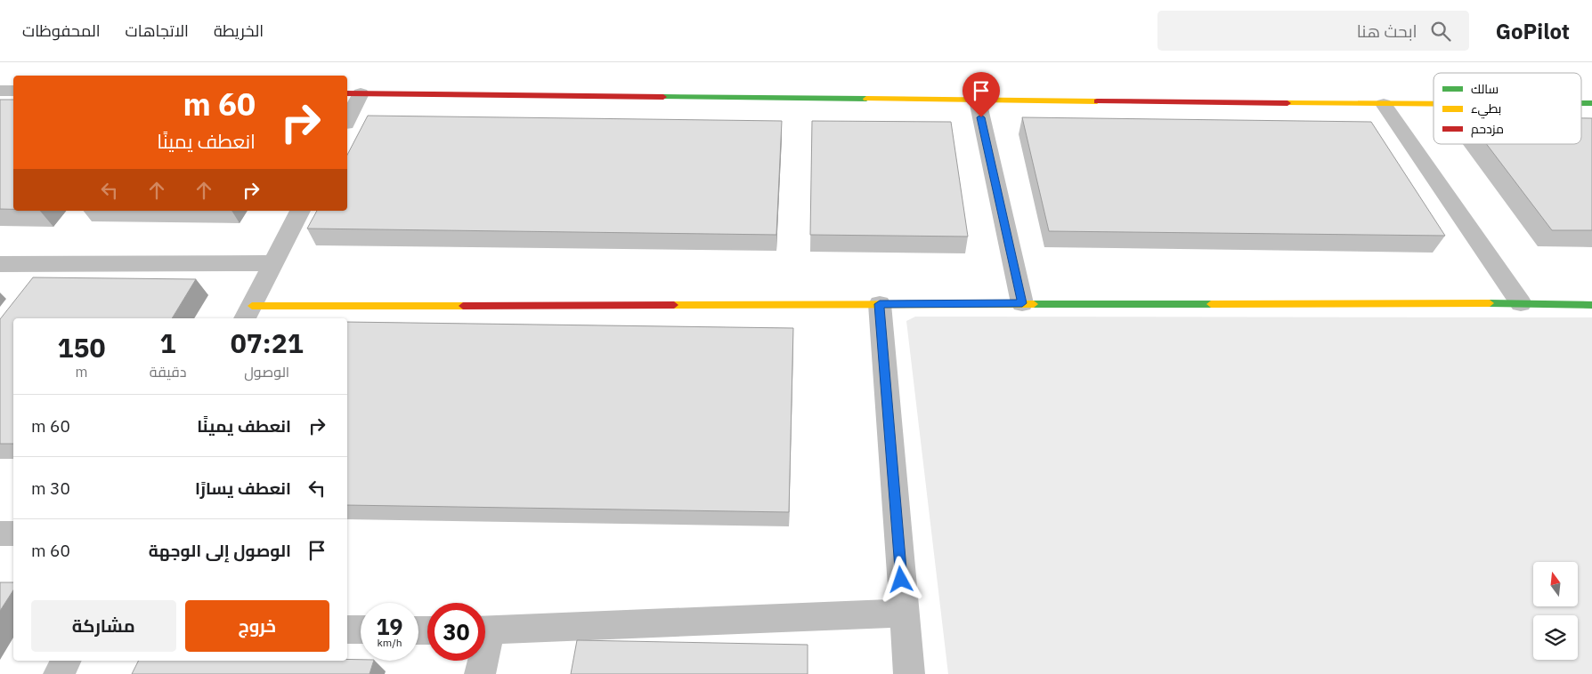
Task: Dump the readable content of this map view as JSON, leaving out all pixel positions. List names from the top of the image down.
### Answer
{
  "legend": ["سالك", "بطيء", "مزدحم"],
  "north": "top",
  "page": {
    "header": "GoPilot",
    "search": "ابحث هنا",
    "nav": ["الخريطة", "الاتجاهات", "المحفوظات"],
    "turn": ["60 m", "انعطف يمينًا"],
    "eta": [
      "07:21",
      "الوصول",
      "1",
      "دقيقة",
      "150",
      "m"
    ],
    "list": [
      {
        "name": "انعطف يمينًا",
        "value": "60 m"
      },
      {
        "name": "انعطف يسارًا",
        "value": "30 m"
      },
      {
        "name": "الوصول إلى الوجهة",
        "value": "60 m"
      }
    ],
    "buttons": ["خروج", "مشاركة"],
    "speed": "19 km/h",
    "limit": "30"
  }
}
